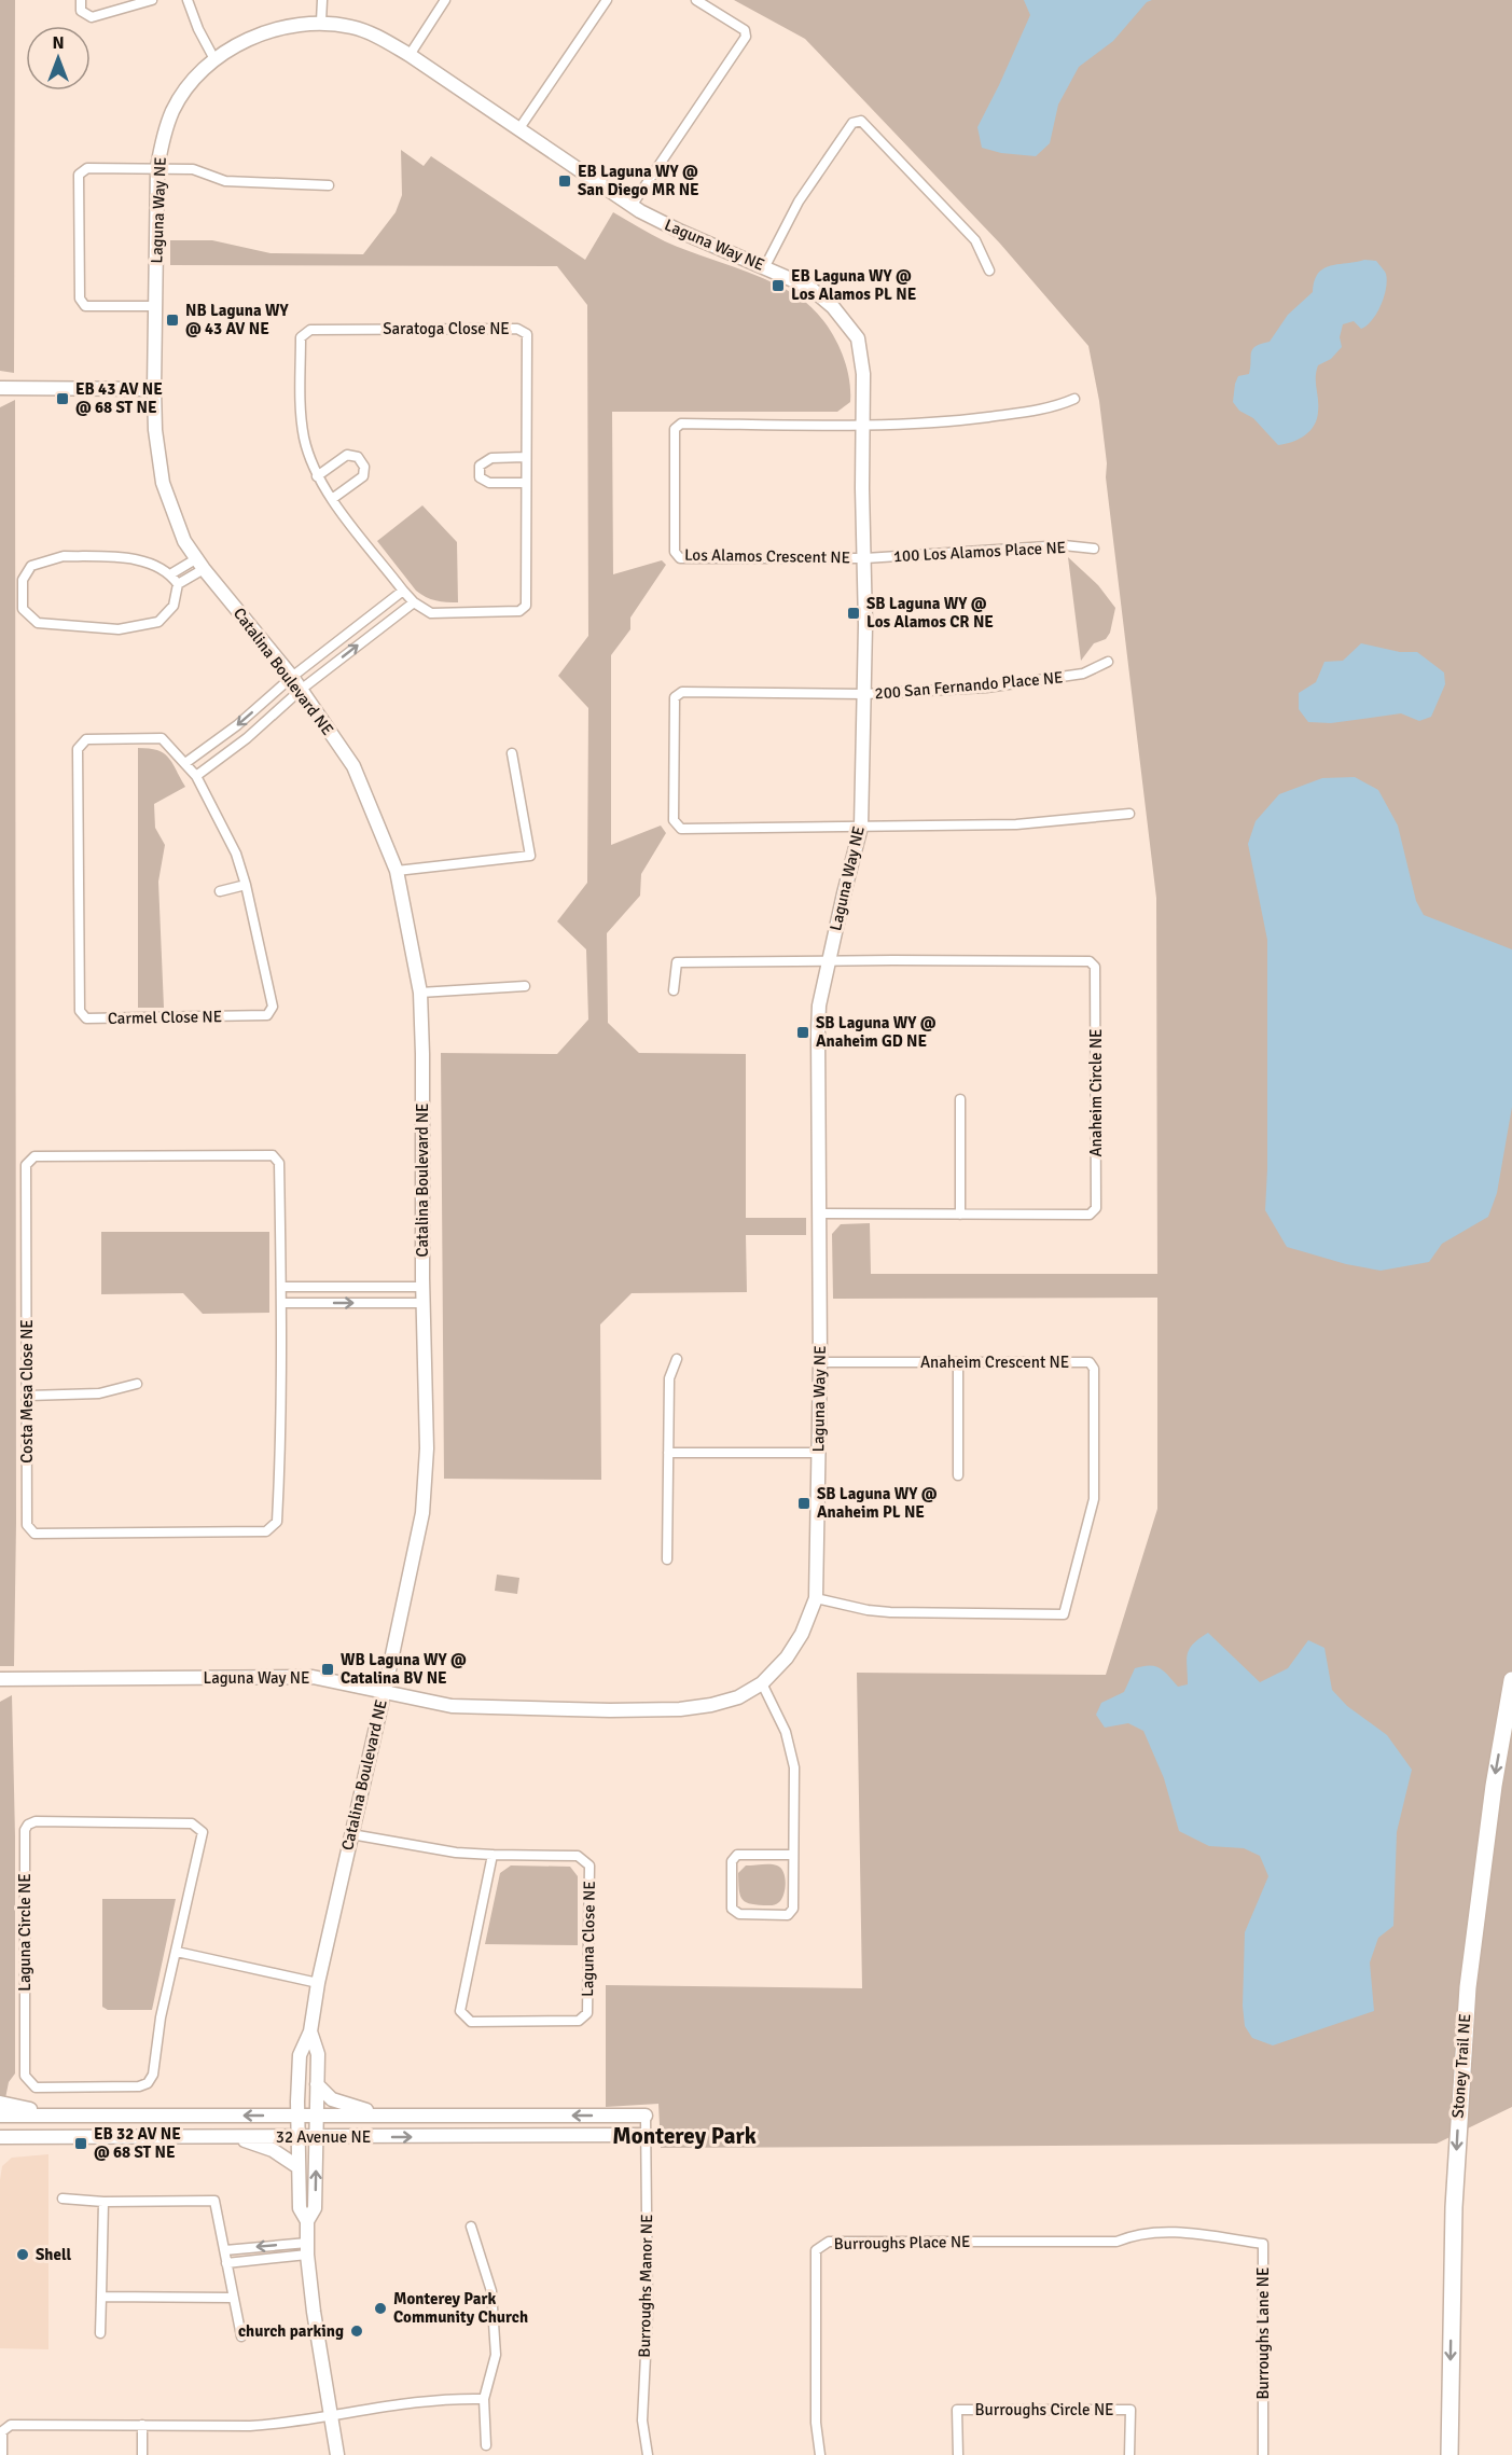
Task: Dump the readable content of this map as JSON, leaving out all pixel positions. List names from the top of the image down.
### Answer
{
  "streets": {
    "highway": ["Stoney Trail NE"],
    "street": [
      "Laguna Way NE",
      "Saratoga Close NE",
      "100 Los Alamos Place NE",
      "Los Alamos Crescent NE",
      "Catalina Boulevard NE",
      "200 San Fernando Place NE",
      "Carmel Close NE",
      "Anaheim Circle NE",
      "Anaheim Crescent NE",
      "Costa Mesa Close NE",
      "Laguna Circle NE",
      "Laguna Close NE",
      "32 Avenue NE",
      "Burroughs Place NE",
      "Burroughs Manor NE",
      "Burroughs Lane NE",
      "Burroughs Circle NE"
    ]
  },
  "crossings": [
    ["Laguna Way NE", "100 Los Alamos Place NE"],
    ["Laguna Way NE", "Los Alamos Crescent NE"],
    ["Laguna Way NE", "Catalina Boulevard NE"],
    ["Laguna Way NE", "200 San Fernando Place NE"],
    ["Laguna Way NE", "Anaheim Circle NE"],
    ["Laguna Way NE", "Anaheim Crescent NE"],
    ["100 Los Alamos Place NE", "Los Alamos Crescent NE"],
    ["Catalina Boulevard NE", "Laguna Close NE"],
    ["Catalina Boulevard NE", "32 Avenue NE"],
    ["32 Avenue NE", "Burroughs Manor NE"],
    ["Burroughs Place NE", "Burroughs Lane NE"]
  ],
  "one_way": ["Stoney Trail NE"],
  "districts": ["Monterey Park"],
  "places": {
    "transit": [
      "EB Laguna WY @ San Diego MR NE",
      "EB Laguna WY @ Los Alamos PL NE",
      "NB Laguna WY @ 43 AV NE",
      "EB 43 AV NE @ 68 ST NE",
      "SB Laguna WY @ Los Alamos CR NE",
      "SB Laguna WY @ Anaheim GD NE",
      "SB Laguna WY @ Anaheim PL NE",
      "WB Laguna WY @ Catalina BV NE",
      "EB 32 AV NE @ 68 ST NE"
    ],
    "other": ["Shell", "Monterey Park Community Church", "church parking"]
  },
  "north": "top"
}
